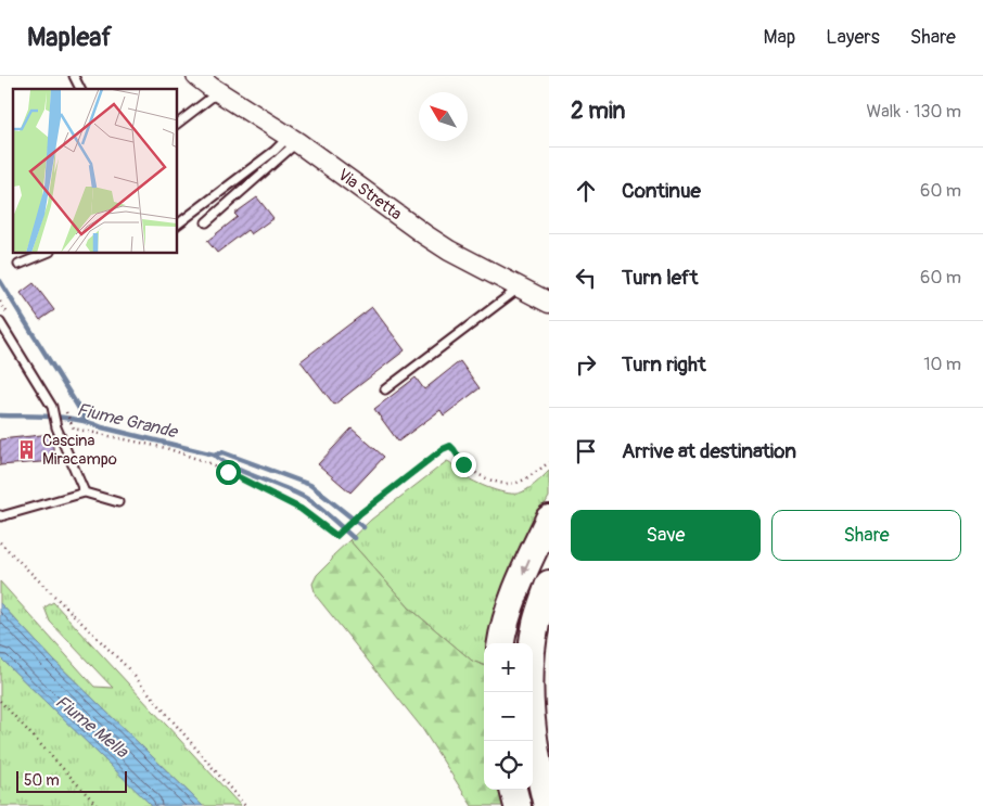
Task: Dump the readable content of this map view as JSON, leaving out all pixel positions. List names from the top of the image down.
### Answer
{
  "streets": {
    "street": ["Via Stretta"]
  },
  "water": ["Fiume Grande", "Fiume Mella"],
  "places": {
    "building": ["Cascina Miracampo"]
  },
  "scale_bar": "50 m",
  "north": "top left",
  "page": {
    "header": "Mapleaf",
    "nav": ["Map", "Layers", "Share"],
    "heading": ["2 min", "Walk · 130 m"],
    "list": [
      ["Continue", "60 m"],
      ["Turn left", "60 m"],
      ["Turn right", "10 m"],
      "Arrive at destination"
    ],
    "buttons": ["Save", "Share"],
    "map_buttons": ["+", "−"],
    "scale": "50 m"
  }
}
